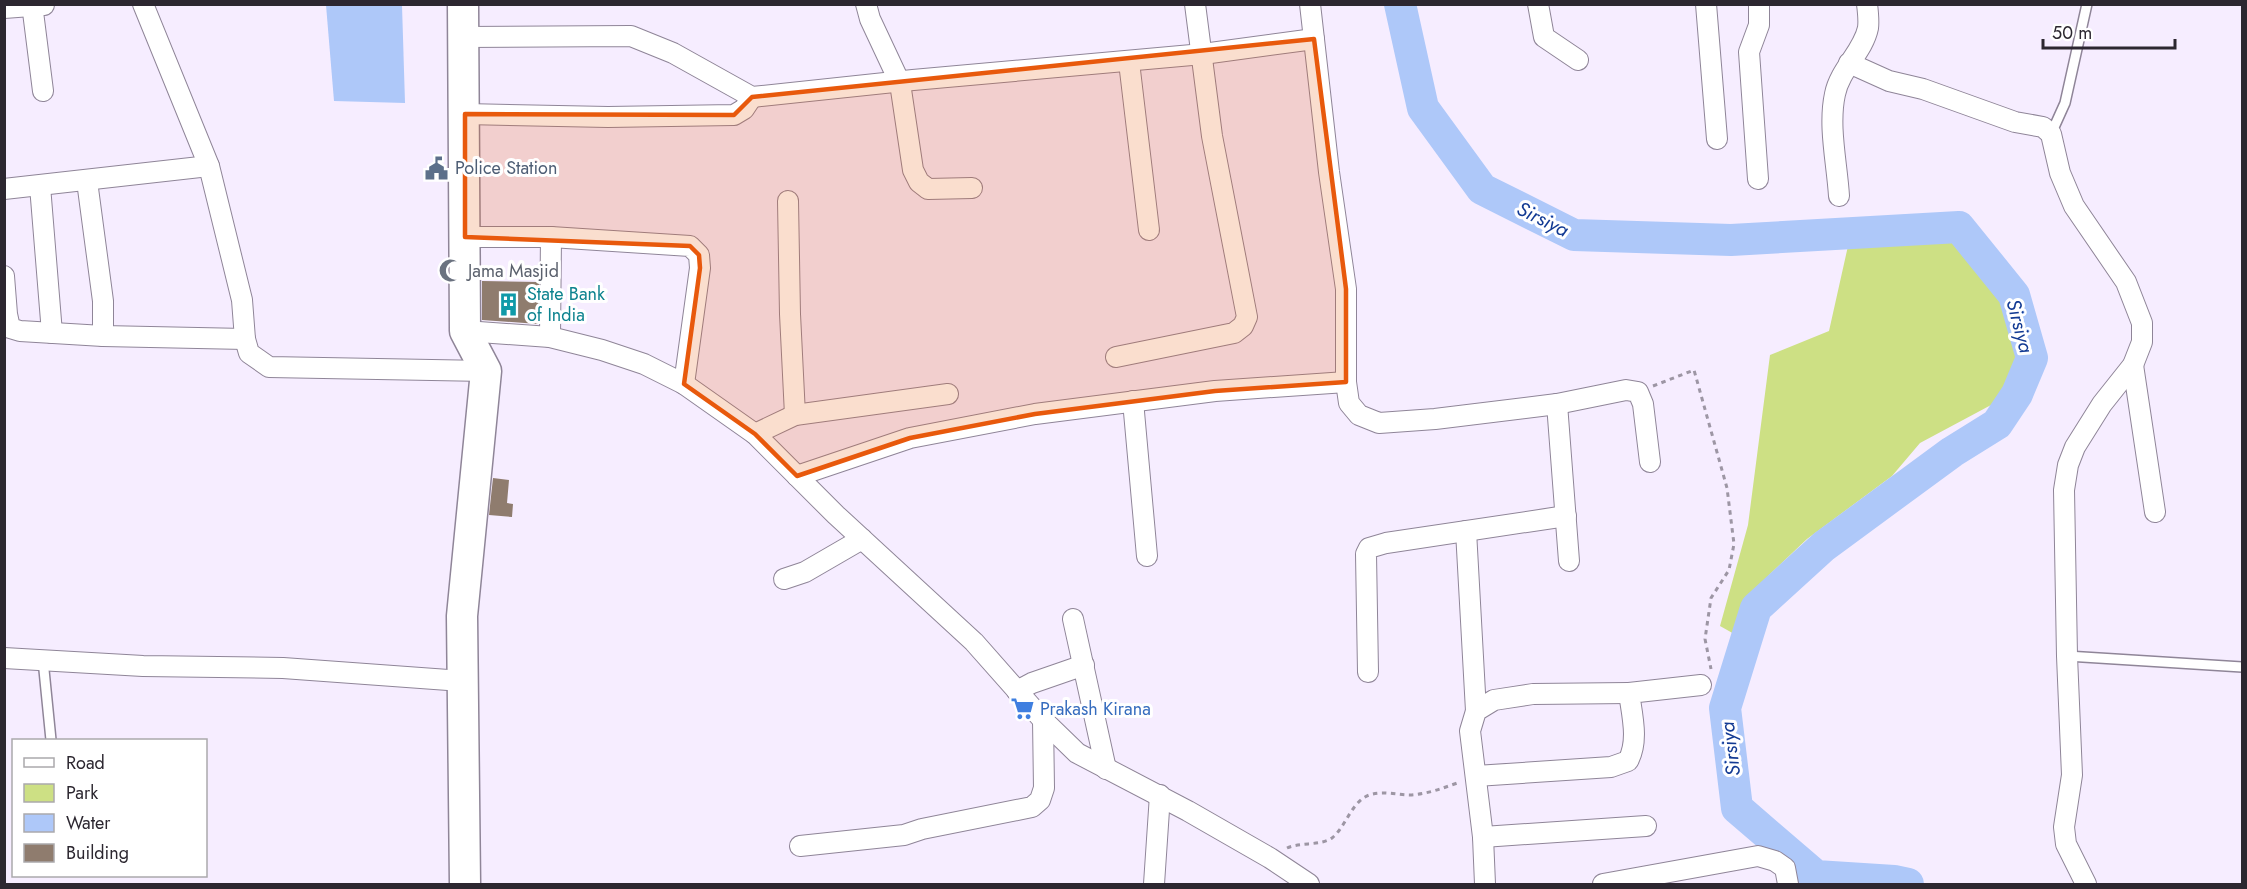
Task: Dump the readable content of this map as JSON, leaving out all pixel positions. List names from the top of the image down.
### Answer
{
  "water": ["Sirsiya"],
  "places": {
    "public building": ["Police Station"],
    "mosque": ["Jama Masjid"],
    "building": ["State Bank of India"],
    "supermarket": ["Prakash Kirana"]
  },
  "legend": [
    "Road",
    "Park",
    "Water",
    "Building"
  ],
  "scale_bar": "50 m"
}
